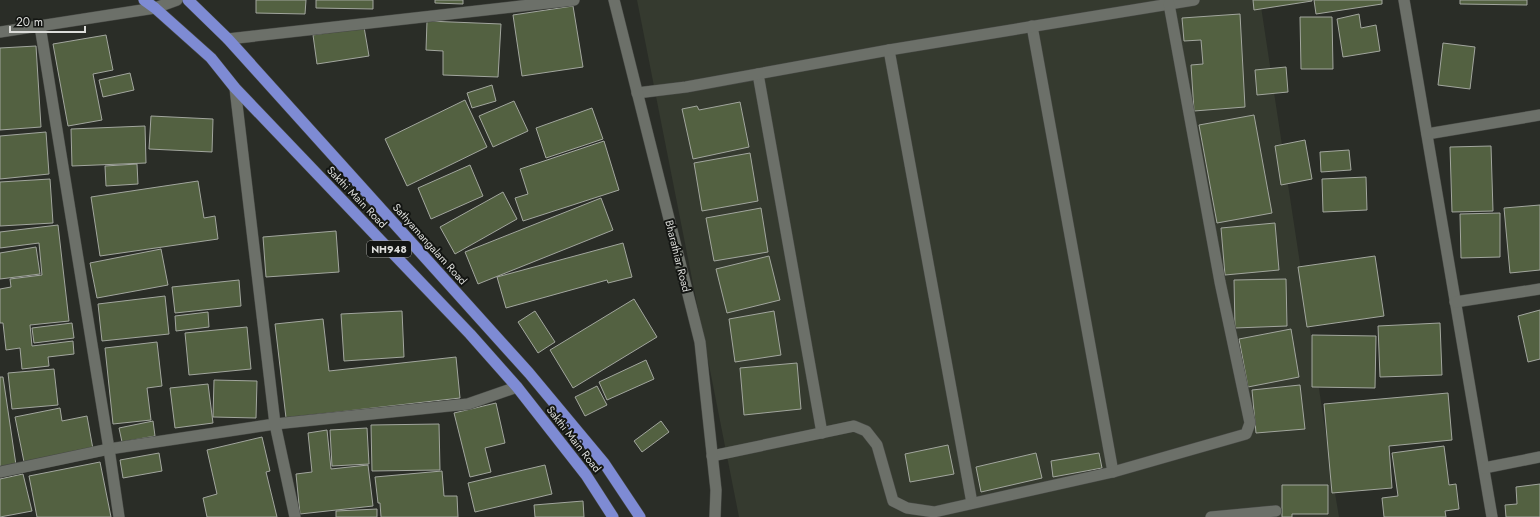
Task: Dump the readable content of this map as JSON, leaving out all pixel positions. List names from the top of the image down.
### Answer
{
  "streets": {
    "highway": ["Sakthi Main Road", "Sathyamangalam Road", "NH948"],
    "street": ["Bharathiar Road"]
  },
  "scale_bar": "20 m"
}
